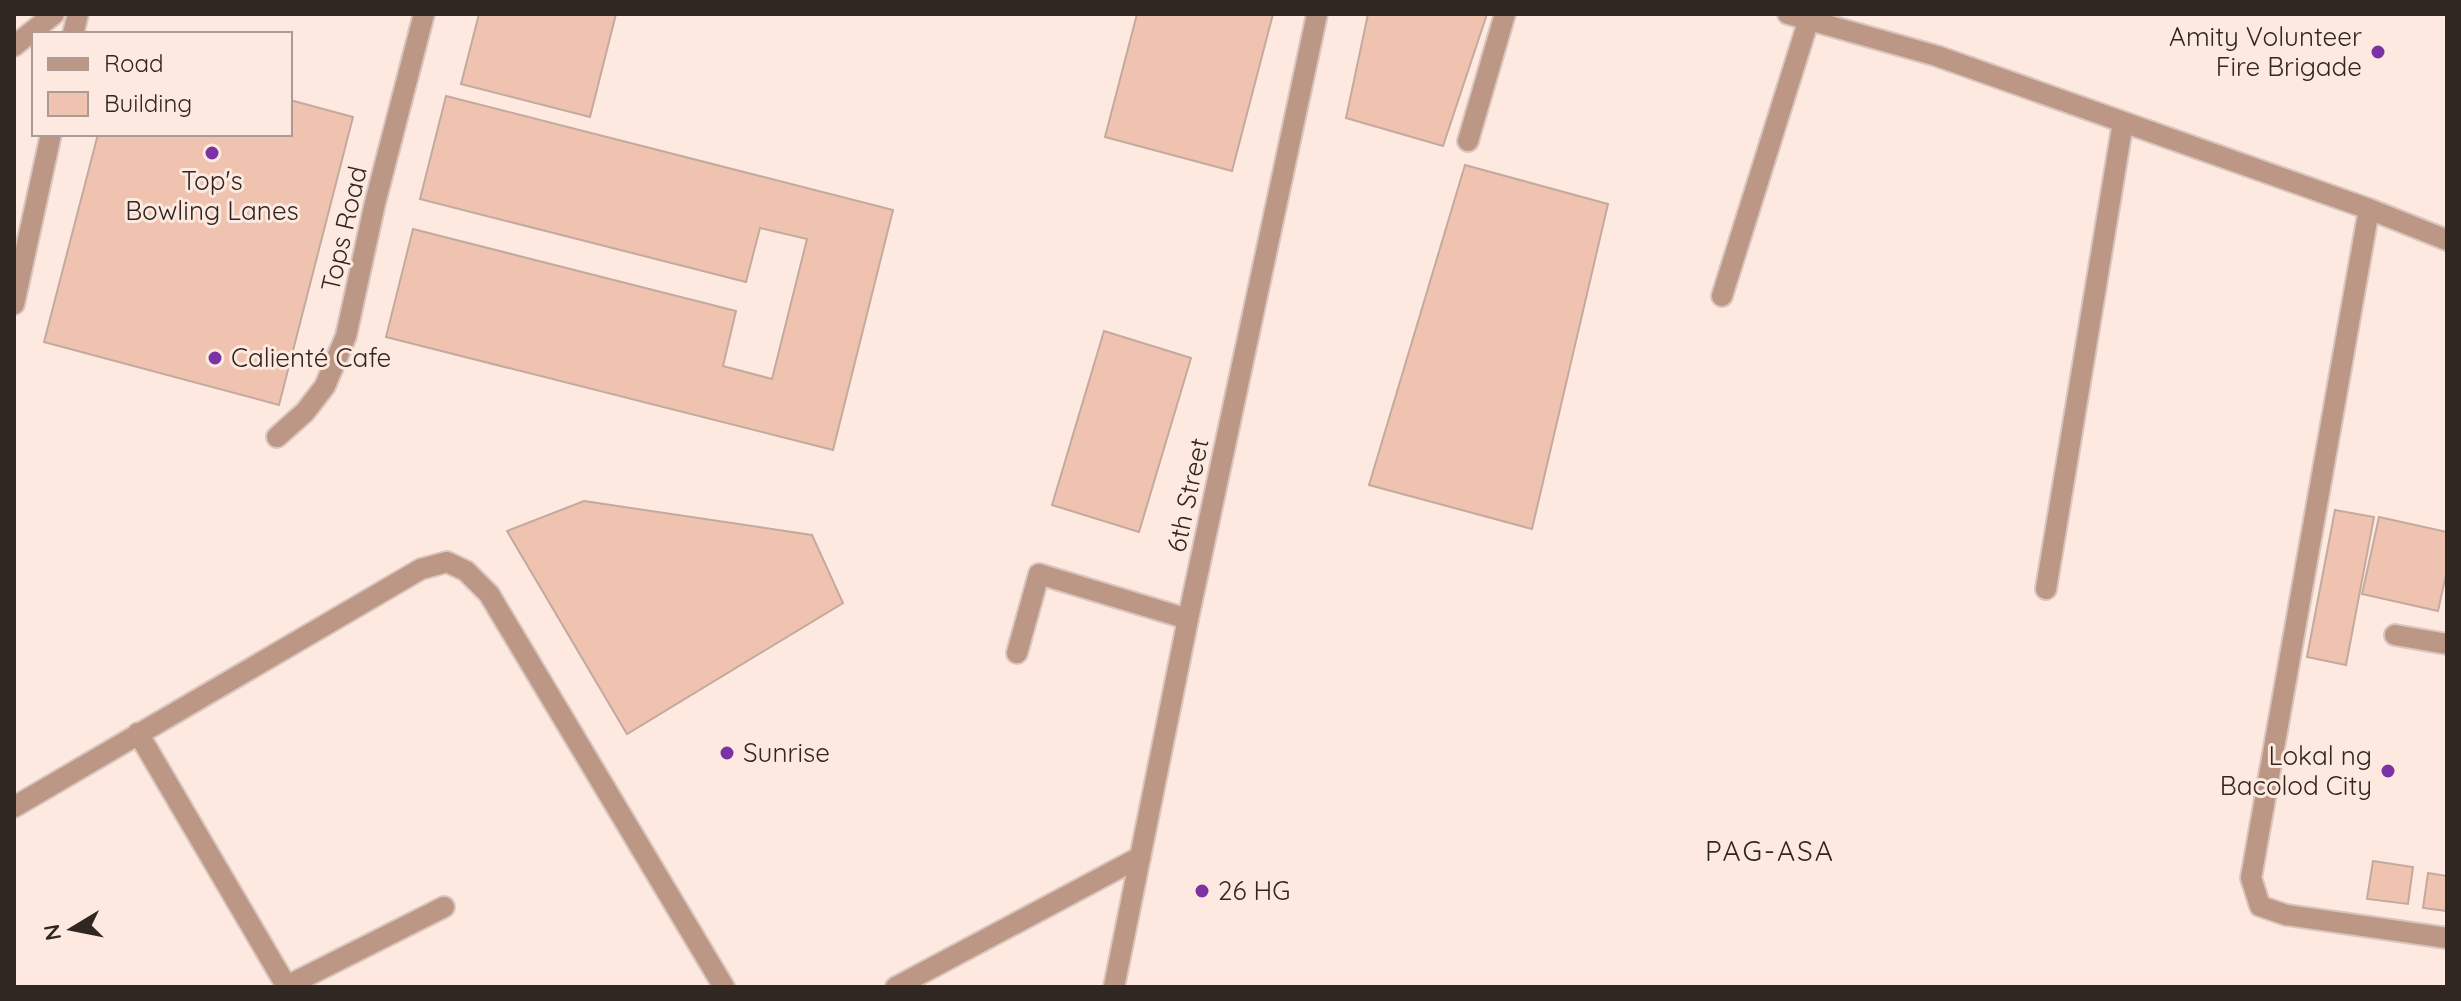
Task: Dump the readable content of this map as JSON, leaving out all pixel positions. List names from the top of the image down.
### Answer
{
  "streets": {
    "street": ["Tops Road", "6th Street"]
  },
  "districts": ["PAG-ASA"],
  "places": [
    "Amity Volunteer Fire Brigade",
    "Top's Bowling Lanes",
    "Calienté Cafe",
    "Sunrise",
    "Lokal ng Bacolod City",
    "26 HG"
  ],
  "legend": ["Road", "Building"],
  "north": "left"
}
